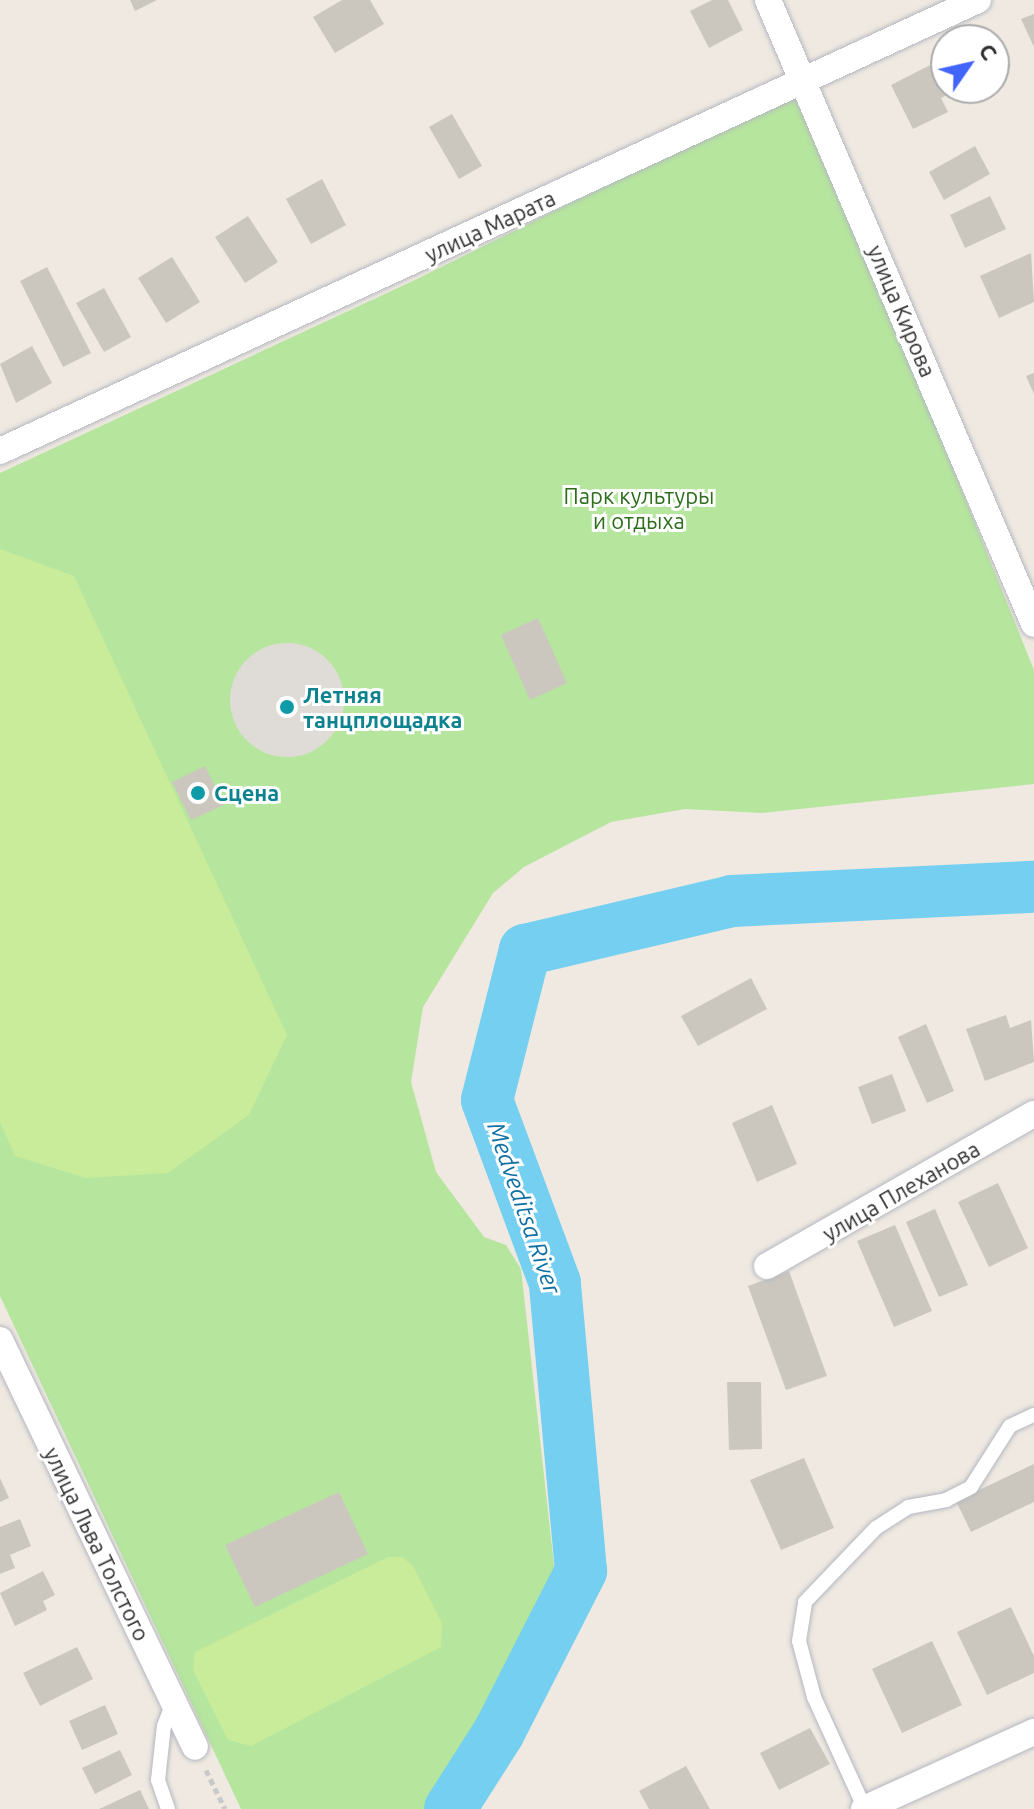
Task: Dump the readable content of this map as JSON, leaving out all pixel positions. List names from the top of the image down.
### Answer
{
  "streets": {
    "street": [
      "улица Марата",
      "улица Кирова",
      "улица Плеханова",
      "улица Льва Толстого"
    ]
  },
  "crossings": [
    ["улица Марата", "улица Кирова"]
  ],
  "water": ["Medveditsa River"],
  "parks": ["Парк культуры и отдыха"],
  "places": ["Летняя танцплощадка", "Сцена"],
  "north": "top right"
}
